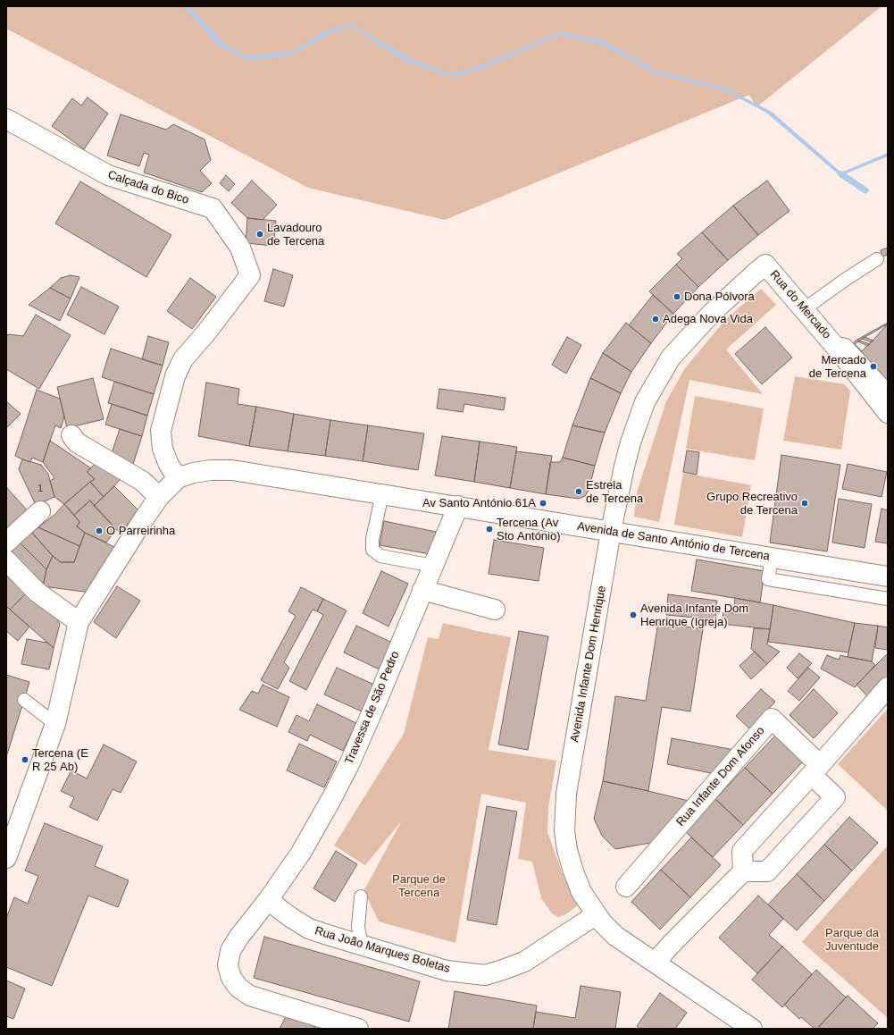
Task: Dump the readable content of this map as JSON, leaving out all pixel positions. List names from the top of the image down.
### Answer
{
  "streets": {
    "street": [
      "Calçada do Bico",
      "Rua do Mercado",
      "Avenida de Santo António de Tercena",
      "Avenida Infante Dom Henrique",
      "Travessa de São Pedro",
      "Rua Infante Dom Afonso",
      "Rua João Marques Boletas"
    ]
  },
  "crossings": [
    ["Calçada do Bico", "Avenida de Santo António de Tercena"],
    ["Rua do Mercado", "Avenida Infante Dom Henrique"],
    ["Avenida de Santo António de Tercena", "Avenida Infante Dom Henrique"],
    ["Avenida de Santo António de Tercena", "Travessa de São Pedro"],
    ["Avenida Infante Dom Henrique", "Rua João Marques Boletas"],
    ["Travessa de São Pedro", "Rua João Marques Boletas"]
  ],
  "parks": ["Parque de Tercena", "Parque da Juventude"],
  "places": [
    "Lavadouro de Tercena",
    "Dona Pólvora",
    "Adega Nova Vida",
    "Mercado de Tercena",
    "Estrela de Tercena",
    "Av Santo António 61A",
    "Grupo Recreativo de Tercena",
    "Tercena (Av Sto António)",
    "O Parreirinha",
    "Avenida Infante Dom Henrique (Igreja)",
    "Tercena (E R 25 Ab)"
  ],
  "house_numbers": ["1"]
}
